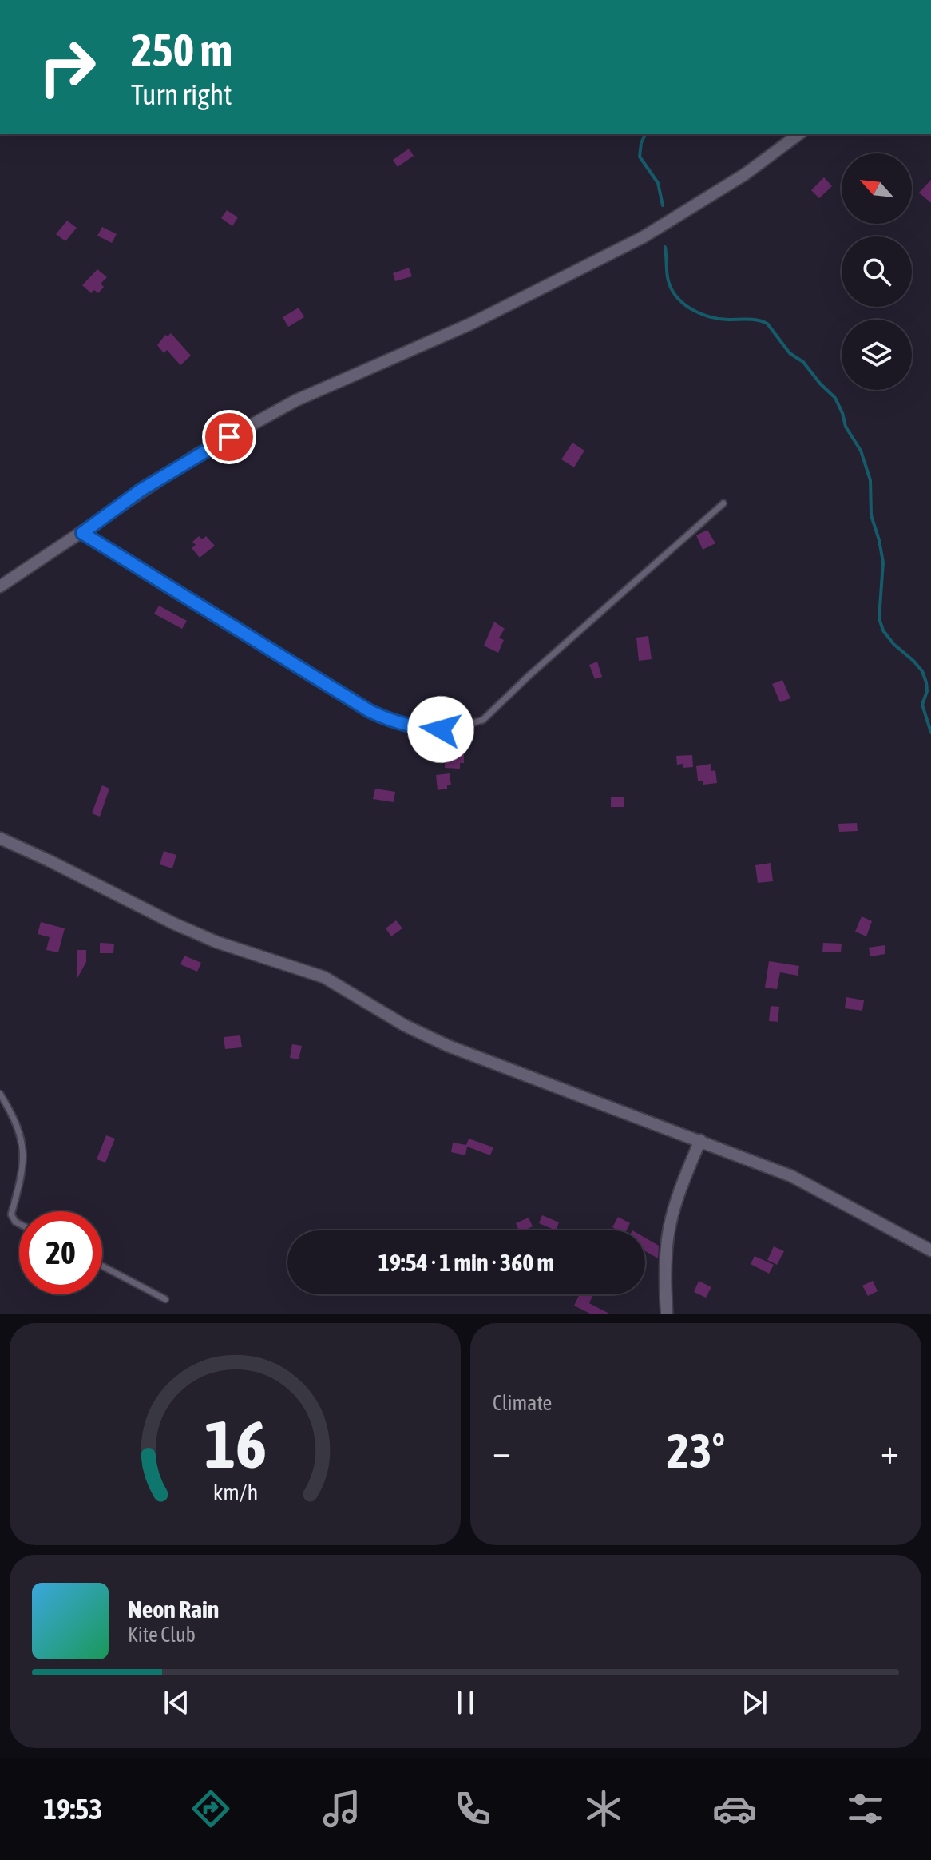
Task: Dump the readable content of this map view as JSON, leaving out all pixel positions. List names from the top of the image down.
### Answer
{
  "north": "top left",
  "page": {
    "turn": ["250 m", "Turn right"],
    "limit": "20",
    "trip": "19:54 · 1 min · 360 m",
    "tile": "Climate",
    "heat": ["−", "23°", "+"],
    "song": ["Neon Rain", "Kite Club"],
    "tabs": "19:53",
    "gauge": ["16", "km/h"]
  }
}
